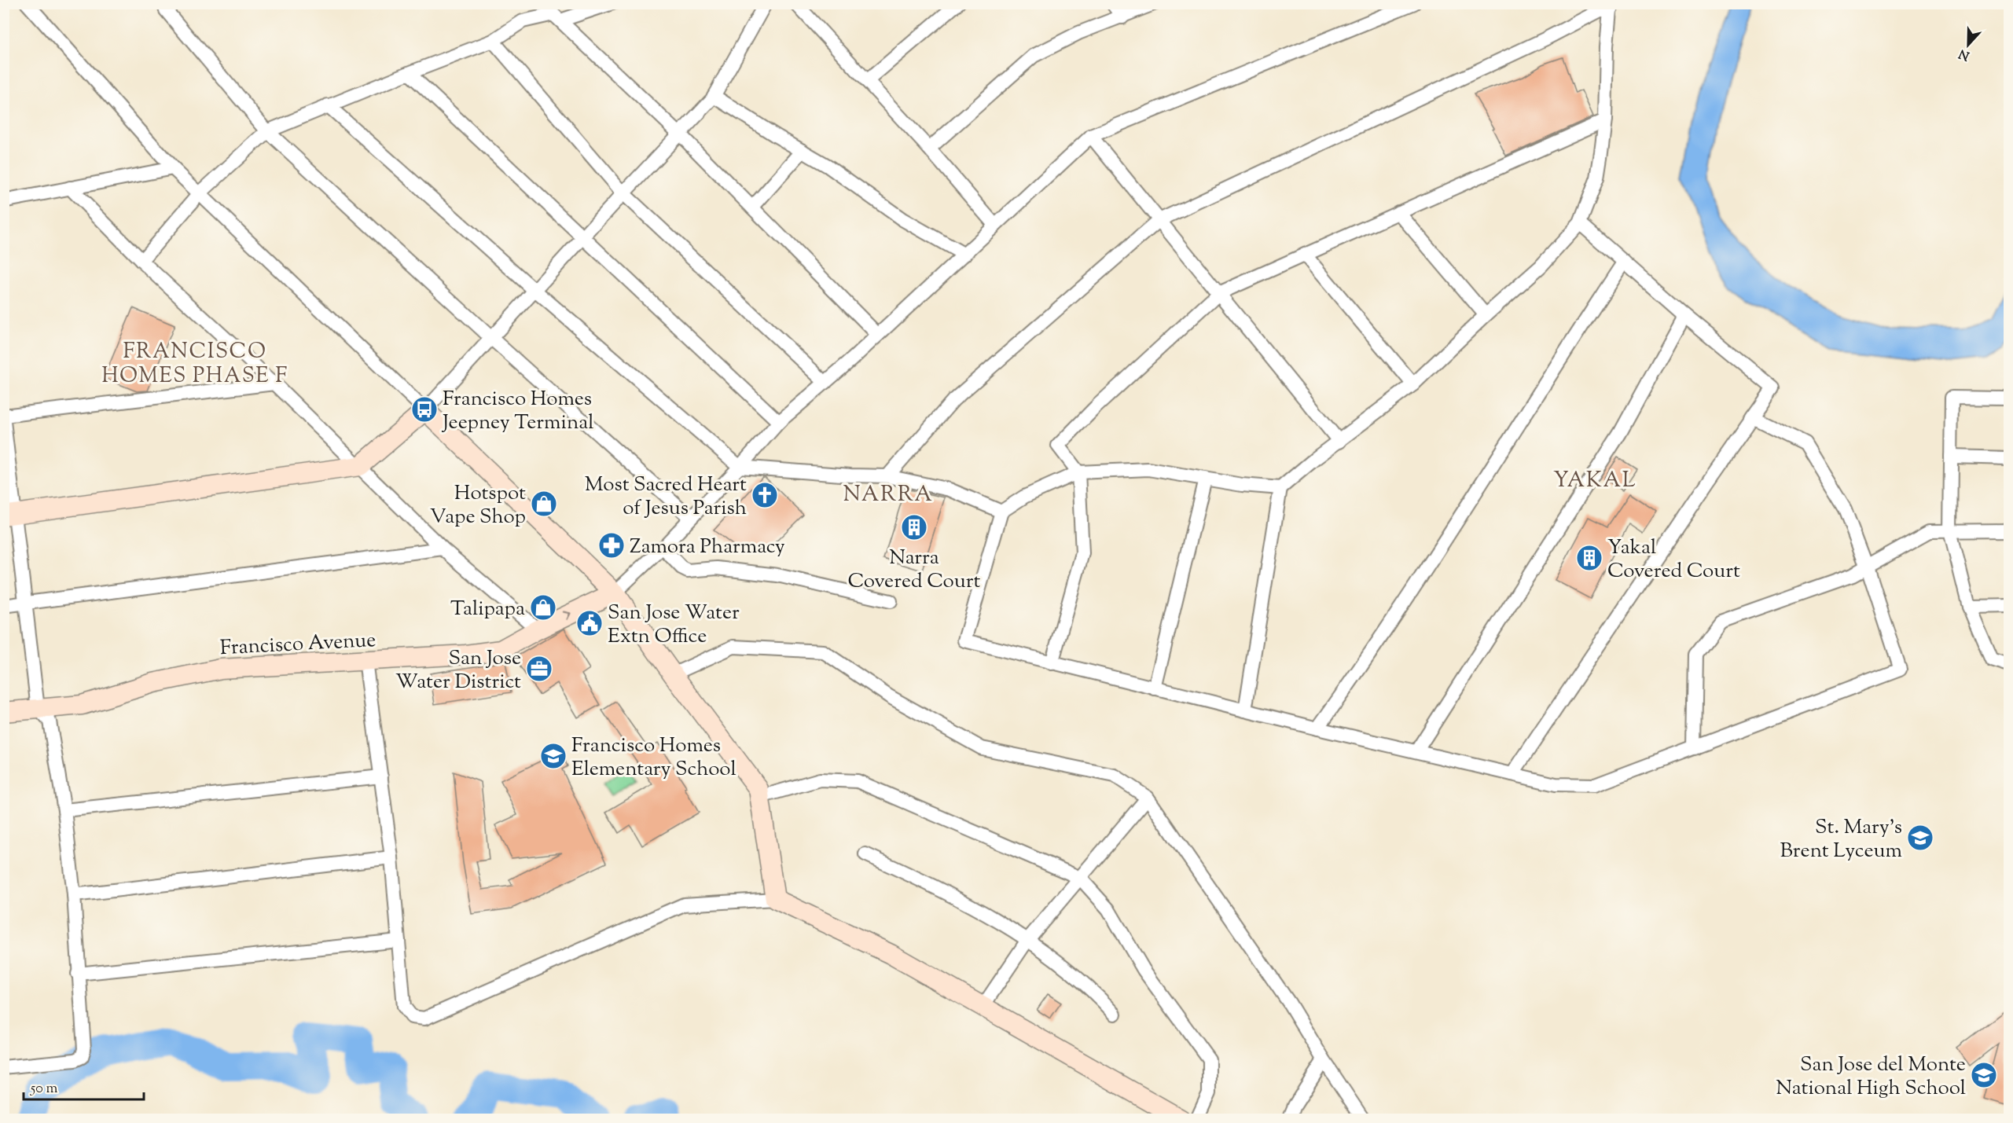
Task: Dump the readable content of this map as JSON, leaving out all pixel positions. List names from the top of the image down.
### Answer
{
  "streets": {
    "street": ["Francisco Avenue"]
  },
  "districts": ["FRANCISCO HOMES PHASE F", "YAKAL", "NARRA"],
  "places": {
    "bus stop": ["Francisco Homes Jeepney Terminal"],
    "church": ["Most Sacred Heart of Jesus Parish"],
    "shop": ["Hotspot Vape Shop", "Talipapa"],
    "building": ["Narra Covered Court", "Yakal Covered Court"],
    "pharmacy": ["Zamora Pharmacy"],
    "public building": ["San Jose Water Extn Office"],
    "office": ["San Jose Water District"],
    "school or university": ["Francisco Homes Elementary School", "St. Mary's Brent Lyceum", "San Jose del Monte National High School"]
  },
  "scale_bar": "50 m",
  "north": "bottom"
}
